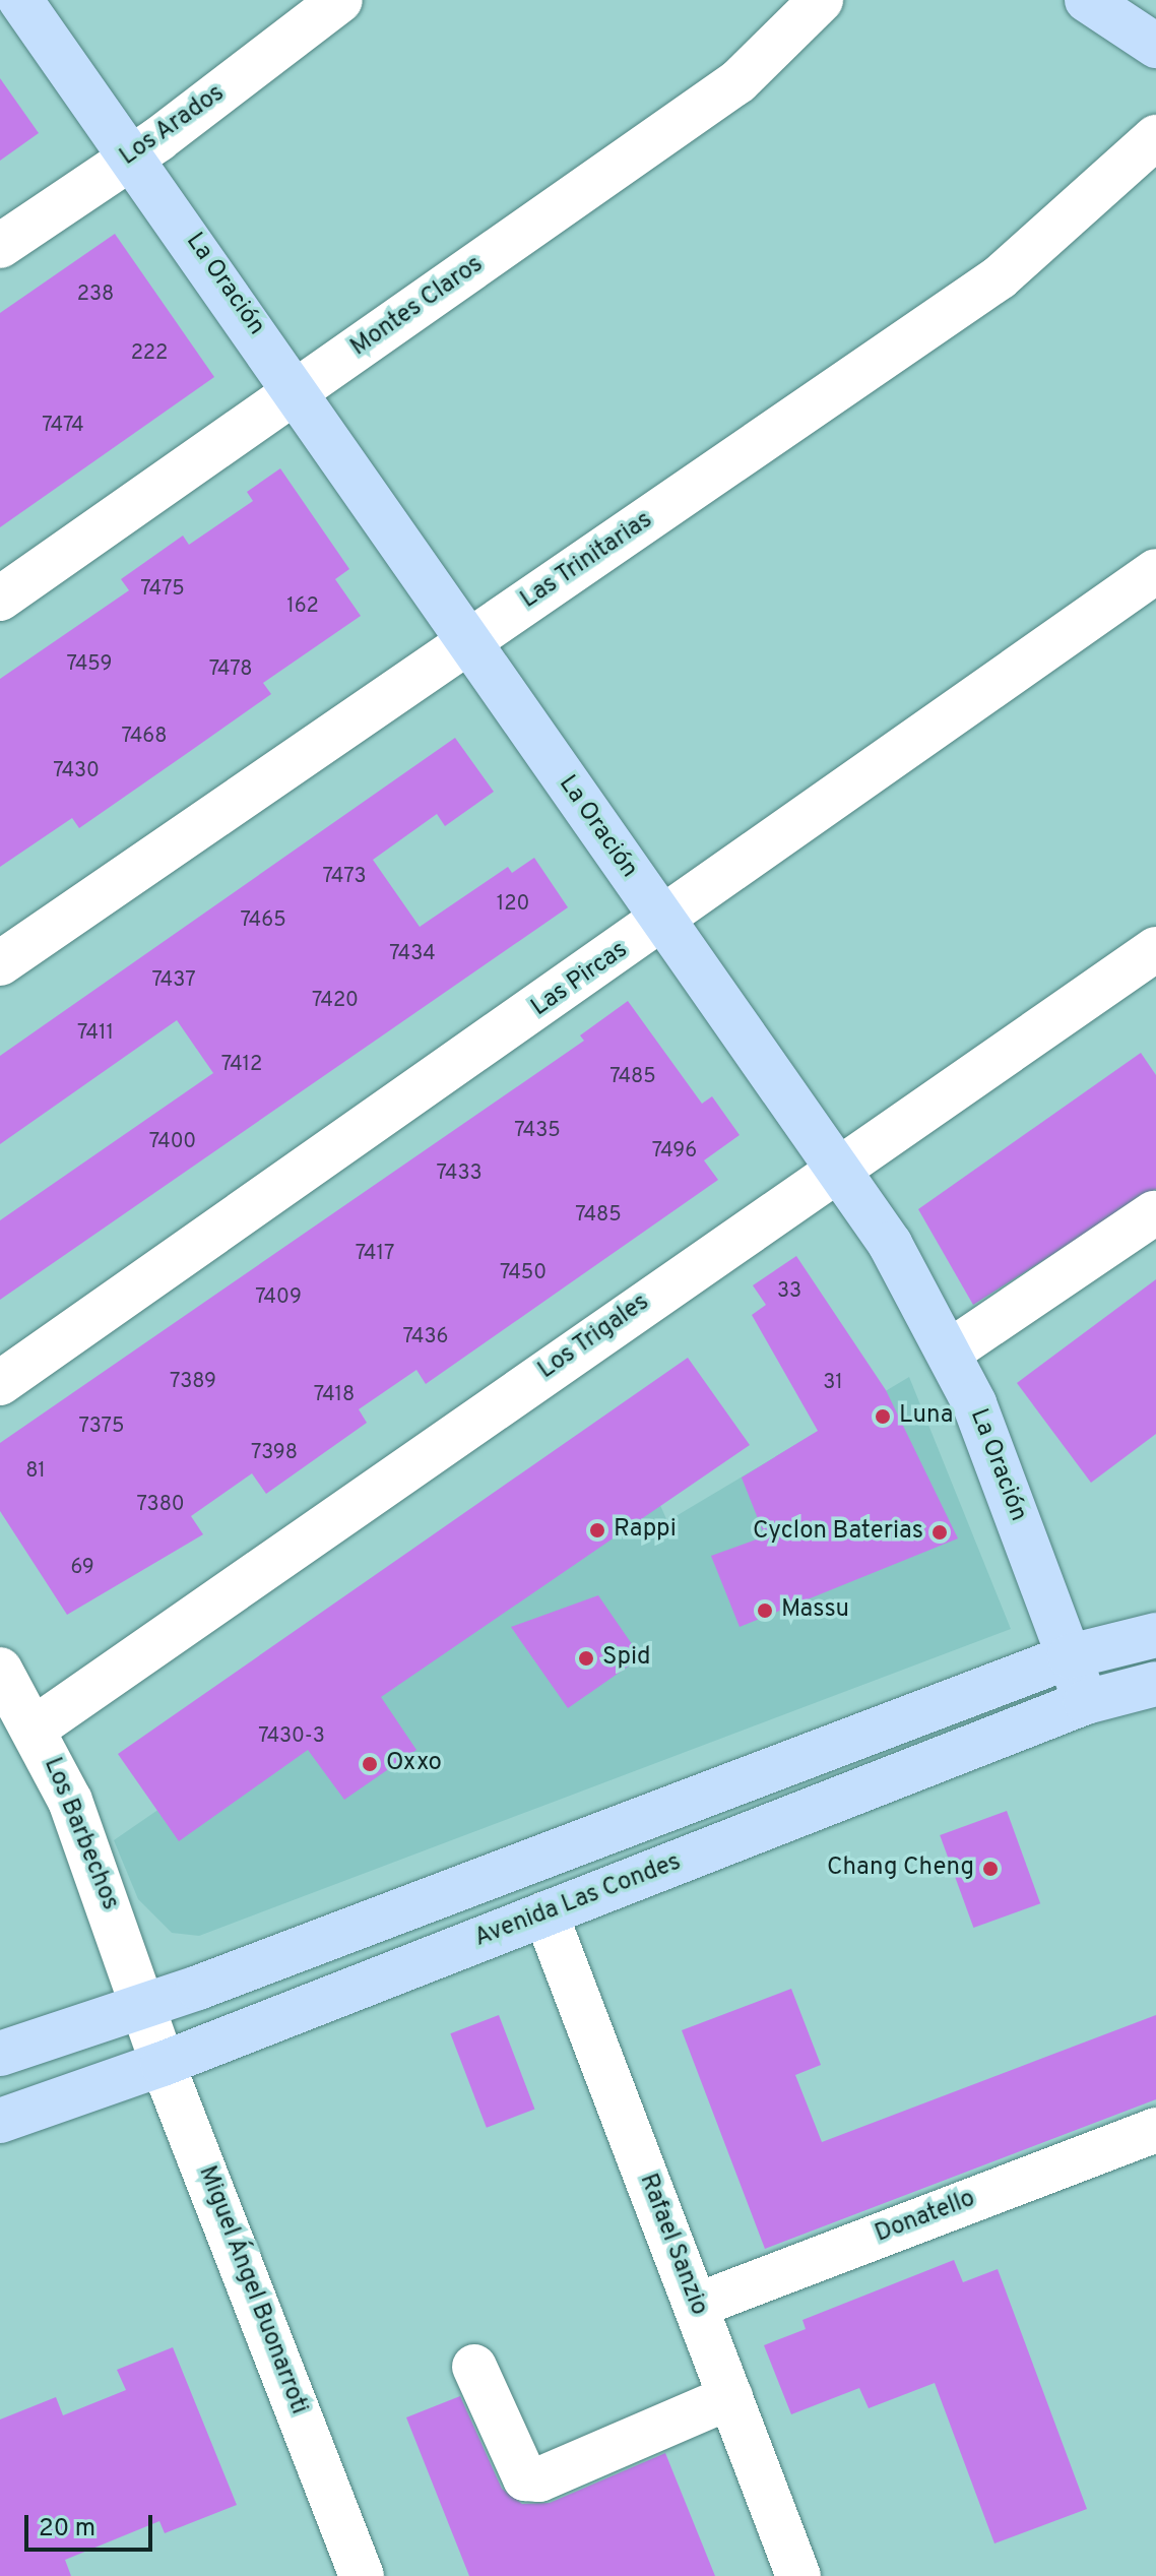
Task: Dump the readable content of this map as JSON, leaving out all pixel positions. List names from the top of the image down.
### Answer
{
  "streets": {
    "main road": ["La Oración", "Avenida Las Condes"],
    "street": [
      "Los Arados",
      "Montes Claros",
      "Las Trinitarias",
      "Las Pircas",
      "Los Trigales",
      "Los Barbechos",
      "Donatello",
      "Rafael Sanzio",
      "Miguel Ángel Buonarroti"
    ]
  },
  "crossings": [
    ["Los Arados", "La Oración"],
    ["La Oración", "Montes Claros"],
    ["La Oración", "Las Trinitarias"],
    ["La Oración", "Las Pircas"],
    ["La Oración", "Los Trigales"],
    ["La Oración", "Avenida Las Condes"],
    ["Los Trigales", "Los Barbechos"],
    ["Los Barbechos", "Miguel Ángel Buonarroti"],
    ["Avenida Las Condes", "Rafael Sanzio"],
    ["Avenida Las Condes", "Miguel Ángel Buonarroti"],
    ["Donatello", "Rafael Sanzio"]
  ],
  "places": [
    "Luna",
    "Rappi",
    "Cyclon Baterias",
    "Massu",
    "Spid",
    "Oxxo",
    "Chang Cheng"
  ],
  "house_numbers": [
    "238",
    "222",
    "7474",
    "7475",
    "162",
    "7459",
    "7478",
    "7468",
    "7430",
    "7473",
    "120",
    "7465",
    "7434",
    "7437",
    "7420",
    "7411",
    "7412",
    "7485",
    "7435",
    "7400",
    "7496",
    "7433",
    "7485",
    "7417",
    "7450",
    "33",
    "7409",
    "7436",
    "7389",
    "31",
    "7418",
    "7375",
    "7398",
    "81",
    "7380",
    "69",
    "7430-3"
  ],
  "scale_bar": "20 m"
}
